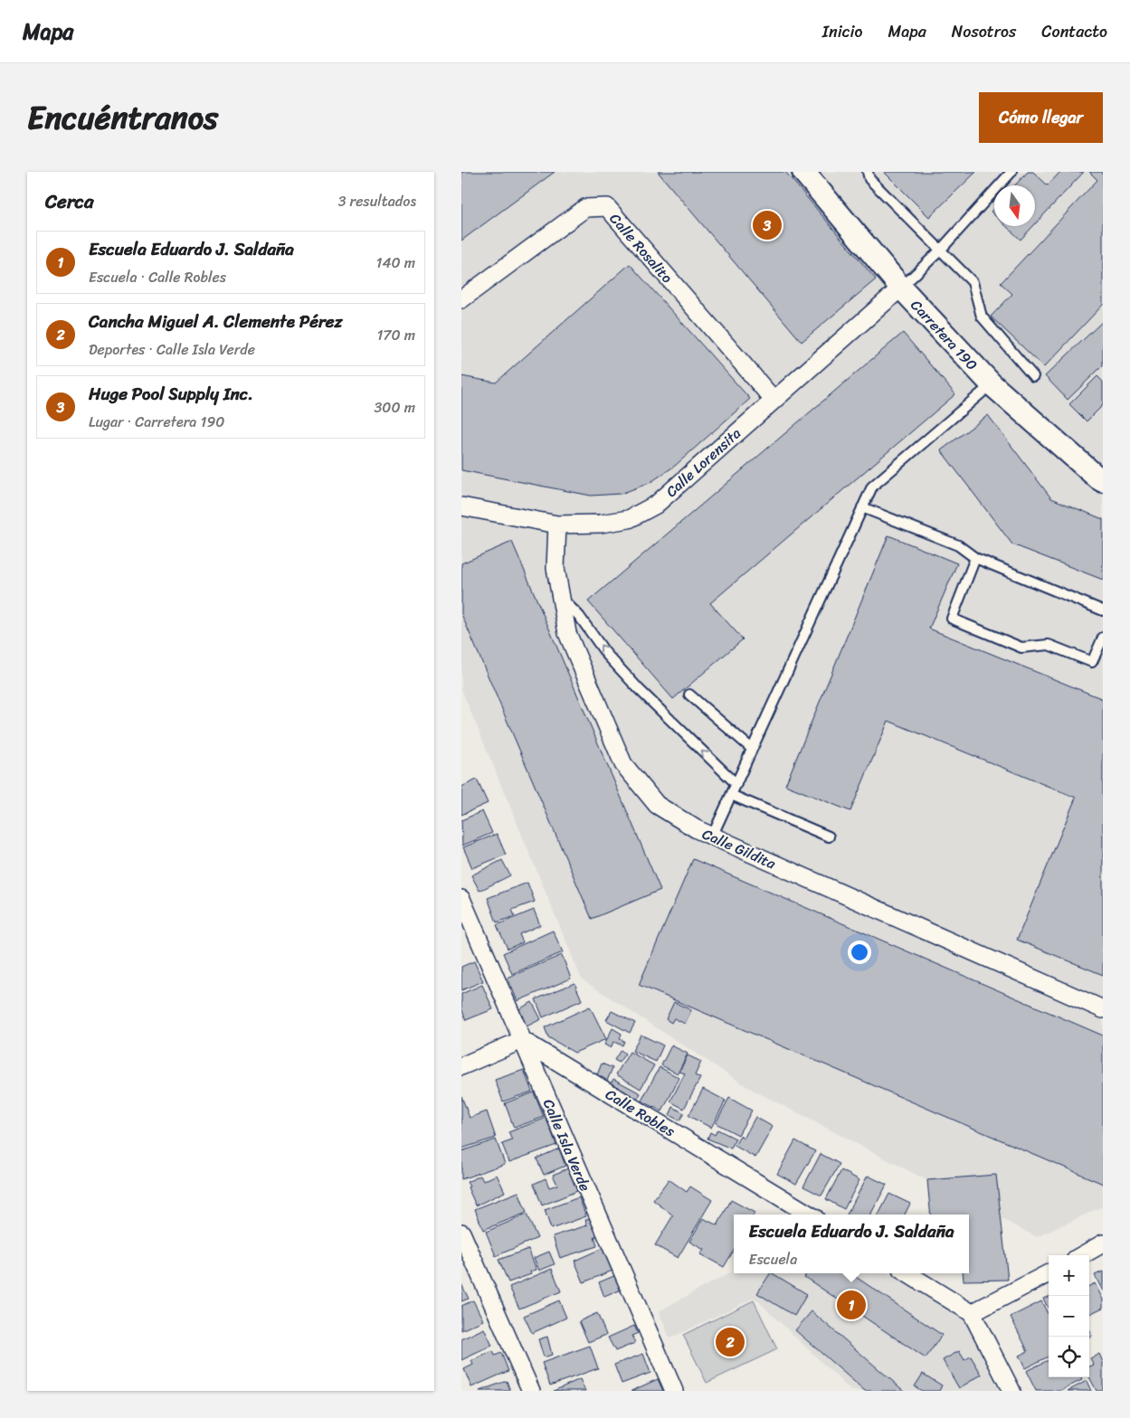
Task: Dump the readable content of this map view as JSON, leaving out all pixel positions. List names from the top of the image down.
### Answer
{
  "streets": {
    "street": [
      "Calle Rosalito",
      "Carretera 190",
      "Calle Lorensita",
      "Calle Gildita",
      "Calle Robles",
      "Calle Isla Verde"
    ]
  },
  "crossings": [
    ["Calle Rosalito", "Calle Lorensita"],
    ["Carretera 190", "Calle Lorensita"],
    ["Calle Lorensita", "Calle Gildita"],
    ["Calle Robles", "Calle Isla Verde"]
  ],
  "north": "bottom",
  "page": {
    "header": "Mapa",
    "nav": [
      "Inicio",
      "Mapa",
      "Nosotros",
      "Contacto"
    ],
    "title": "Encuéntranos",
    "buttons": "Cómo llegar",
    "heading": ["Cerca", "3 resultados"],
    "pins": ["3", "1", "2"],
    "list": [
      {
        "mark": "1",
        "name": "Escuela Eduardo J. Saldaña",
        "note": "Escuela · Calle Robles",
        "value": "140 m"
      },
      {
        "mark": "2",
        "name": "Cancha Miguel A. Clemente Pérez",
        "note": "Deportes · Calle Isla Verde",
        "value": "170 m"
      },
      {
        "mark": "3",
        "name": "Huge Pool Supply Inc.",
        "note": "Lugar · Carretera 190",
        "value": "300 m"
      }
    ],
    "popup": ["Escuela Eduardo J. Saldaña", "Escuela"],
    "map_buttons": ["+", "−"]
  }
}
